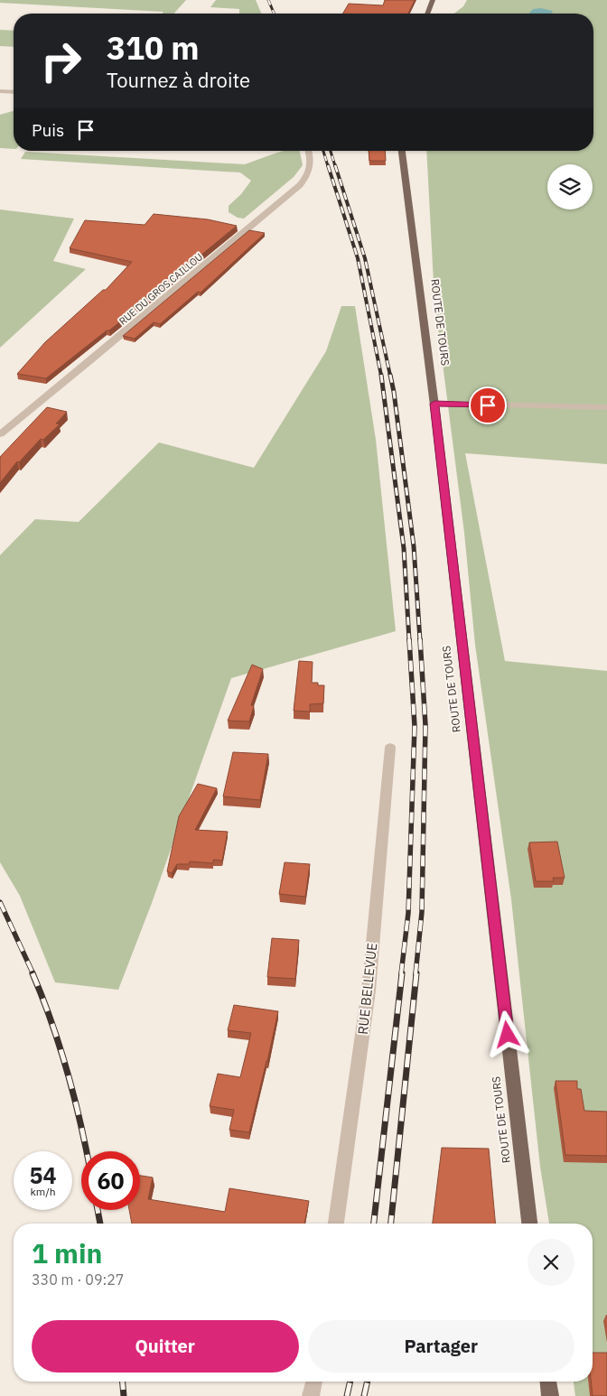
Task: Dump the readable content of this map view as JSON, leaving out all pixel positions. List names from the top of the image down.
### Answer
{
  "streets": {
    "main road": ["ROUTE DE TOURS"],
    "street": ["RUE DU GROS CAILLOU", "RUE BELLEVUE"]
  },
  "page": {
    "turn": ["310 m", "Tournez à droite"],
    "then": "Puis",
    "speed": "54 km/h",
    "limit": "60",
    "heading": ["1 min", "330 m · 09:27"],
    "buttons": ["Quitter", "Partager"]
  }
}
